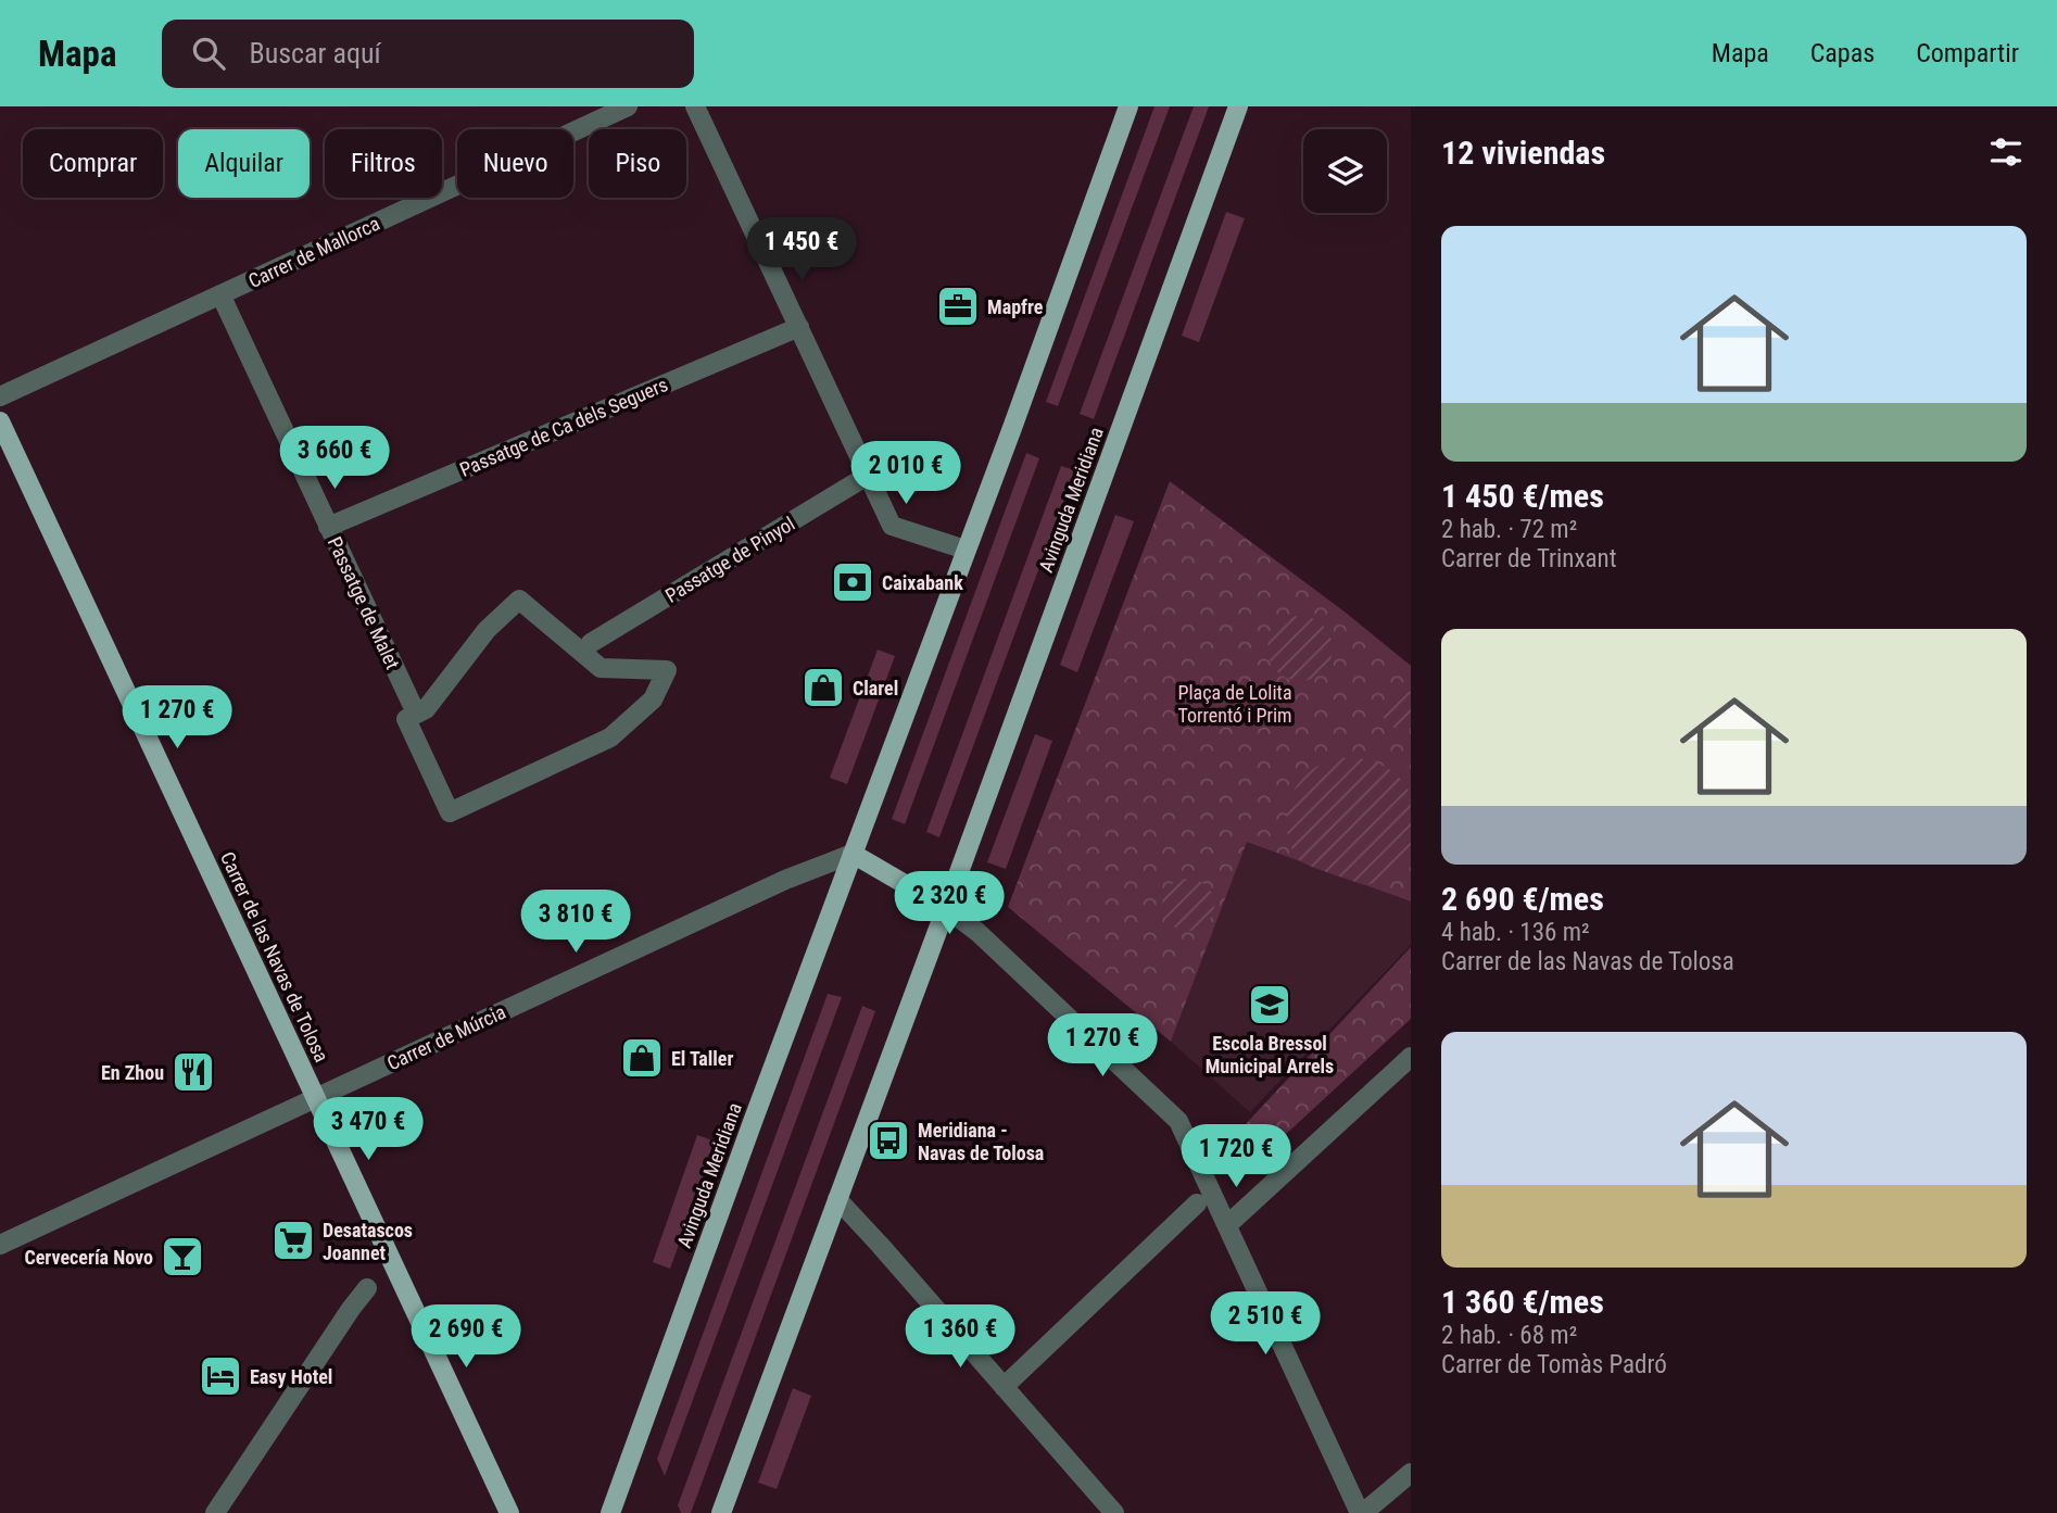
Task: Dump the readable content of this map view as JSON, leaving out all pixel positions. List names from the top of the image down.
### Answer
{
  "streets": {
    "main road": ["Avinguda Meridiana", "Carrer de las Navas de Tolosa"],
    "street": [
      "Carrer de Mallorca",
      "Passatge de Ca dels Seguers",
      "Passatge de Pinyol",
      "Passatge de Malet",
      "Carrer de Múrcia"
    ]
  },
  "crossings": [
    ["Carrer de Mallorca", "Passatge de Malet"],
    ["Passatge de Ca dels Seguers", "Passatge de Malet"],
    ["Avinguda Meridiana", "Carrer de Múrcia"],
    ["Carrer de las Navas de Tolosa", "Carrer de Múrcia"]
  ],
  "parks": ["Plaça de Lolita Torrentó i Prim"],
  "places": {
    "office": ["Mapfre"],
    "bank": ["Caixabank"],
    "shop": ["Clarel", "El Taller"],
    "school or university": ["Escola Bressol Municipal Arrels"],
    "restaurant": ["En Zhou"],
    "bus stop": ["Meridiana - Navas de Tolosa"],
    "supermarket": ["Desatascos Joannet"],
    "bar": ["Cervecería Novo"],
    "hotel": ["Easy Hotel"]
  },
  "page": {
    "header": "Mapa",
    "search": "Buscar aquí",
    "nav": ["Mapa", "Capas", "Compartir"],
    "heading": "12 viviendas",
    "chip": [
      "Comprar",
      "Alquilar",
      "Filtros",
      "Nuevo",
      "Piso"
    ],
    "list": [
      {
        "name": "1 450 €/mes",
        "note": "2 hab. · 72 m² · Carrer de Trinxant"
      },
      {
        "name": "2 690 €/mes",
        "note": "4 hab. · 136 m² · Carrer de las Navas de Tolosa"
      },
      {
        "name": "1 360 €/mes",
        "note": "2 hab. · 68 m² · Carrer de Tomàs Padró"
      }
    ],
    "price": [
      "1 450 €",
      "3 660 €",
      "2 010 €",
      "1 270 €",
      "2 320 €",
      "3 810 €",
      "1 270 €",
      "3 470 €",
      "1 720 €",
      "2 510 €",
      "2 690 €",
      "1 360 €"
    ]
  }
}
